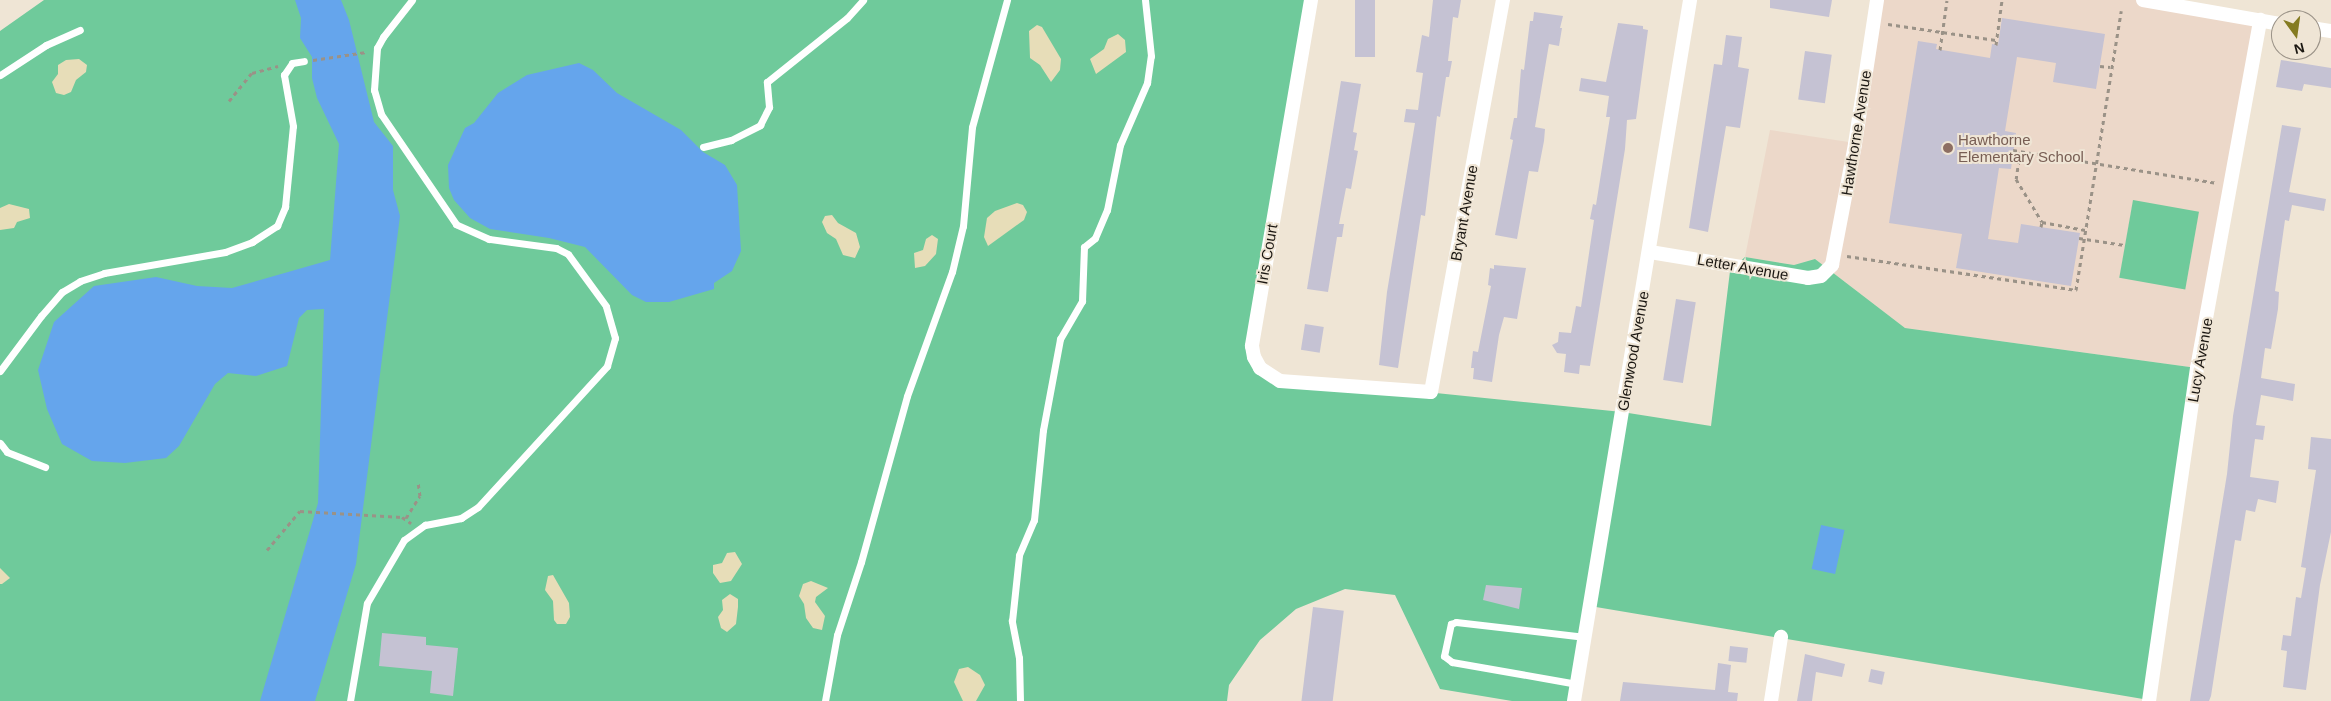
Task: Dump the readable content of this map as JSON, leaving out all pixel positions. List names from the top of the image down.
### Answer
{
  "streets": {
    "street": [
      "Hawthorne Avenue",
      "Bryant Avenue",
      "Iris Court",
      "Letter Avenue",
      "Glenwood Avenue",
      "Lucy Avenue"
    ]
  },
  "crossings": [
    ["Hawthorne Avenue", "Letter Avenue"],
    ["Bryant Avenue", "Iris Court"],
    ["Letter Avenue", "Glenwood Avenue"]
  ],
  "places": ["Hawthorne Elementary School"],
  "north": "bottom"
}
